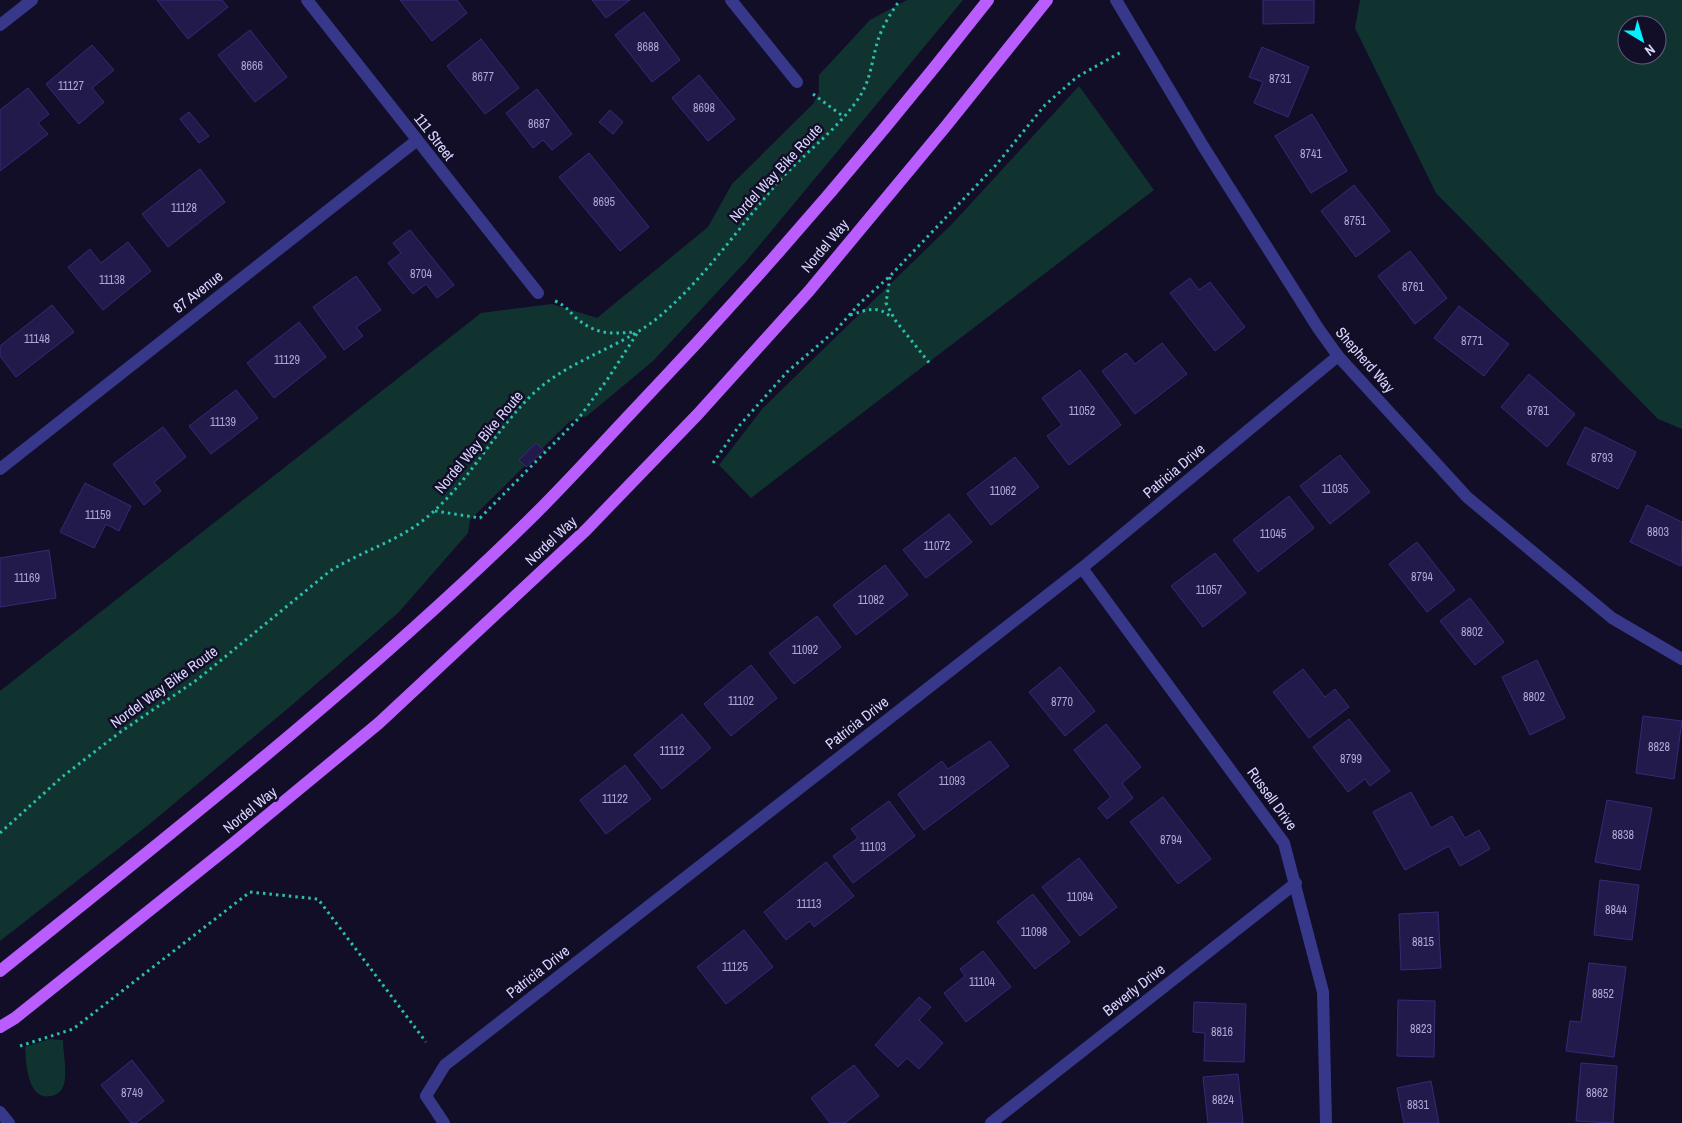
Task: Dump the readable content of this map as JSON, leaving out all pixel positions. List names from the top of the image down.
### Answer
{
  "streets": {
    "main road": ["Nordel Way"],
    "street": [
      "111 Street",
      "87 Avenue",
      "Shepherd Way",
      "Patricia Drive",
      "Russell Drive",
      "Beverly Drive"
    ],
    "path": ["Nordel Way Bike Route"]
  },
  "crossings": [
    ["111 Street", "87 Avenue"],
    ["Shepherd Way", "Patricia Drive"],
    ["Patricia Drive", "Russell Drive"],
    ["Russell Drive", "Beverly Drive"]
  ],
  "house_numbers": [
    "8688",
    "8666",
    "8677",
    "8731",
    "11127",
    "8698",
    "8687",
    "8741",
    "8695",
    "11128",
    "8751",
    "8704",
    "11138",
    "8761",
    "11148",
    "8771",
    "11129",
    "11052",
    "8781",
    "11139",
    "8793",
    "11035",
    "11062",
    "11159",
    "8803",
    "11045",
    "11072",
    "8794",
    "11169",
    "11057",
    "11082",
    "8802",
    "11092",
    "8802",
    "11102",
    "8770",
    "8828",
    "11112",
    "8799",
    "11093",
    "11122",
    "8838",
    "8794",
    "11103",
    "11094",
    "11113",
    "8844",
    "11098",
    "8815",
    "11125",
    "11104",
    "8852",
    "8823",
    "8816",
    "8749",
    "8862",
    "8824",
    "8831"
  ],
  "north": "bottom right"
}
